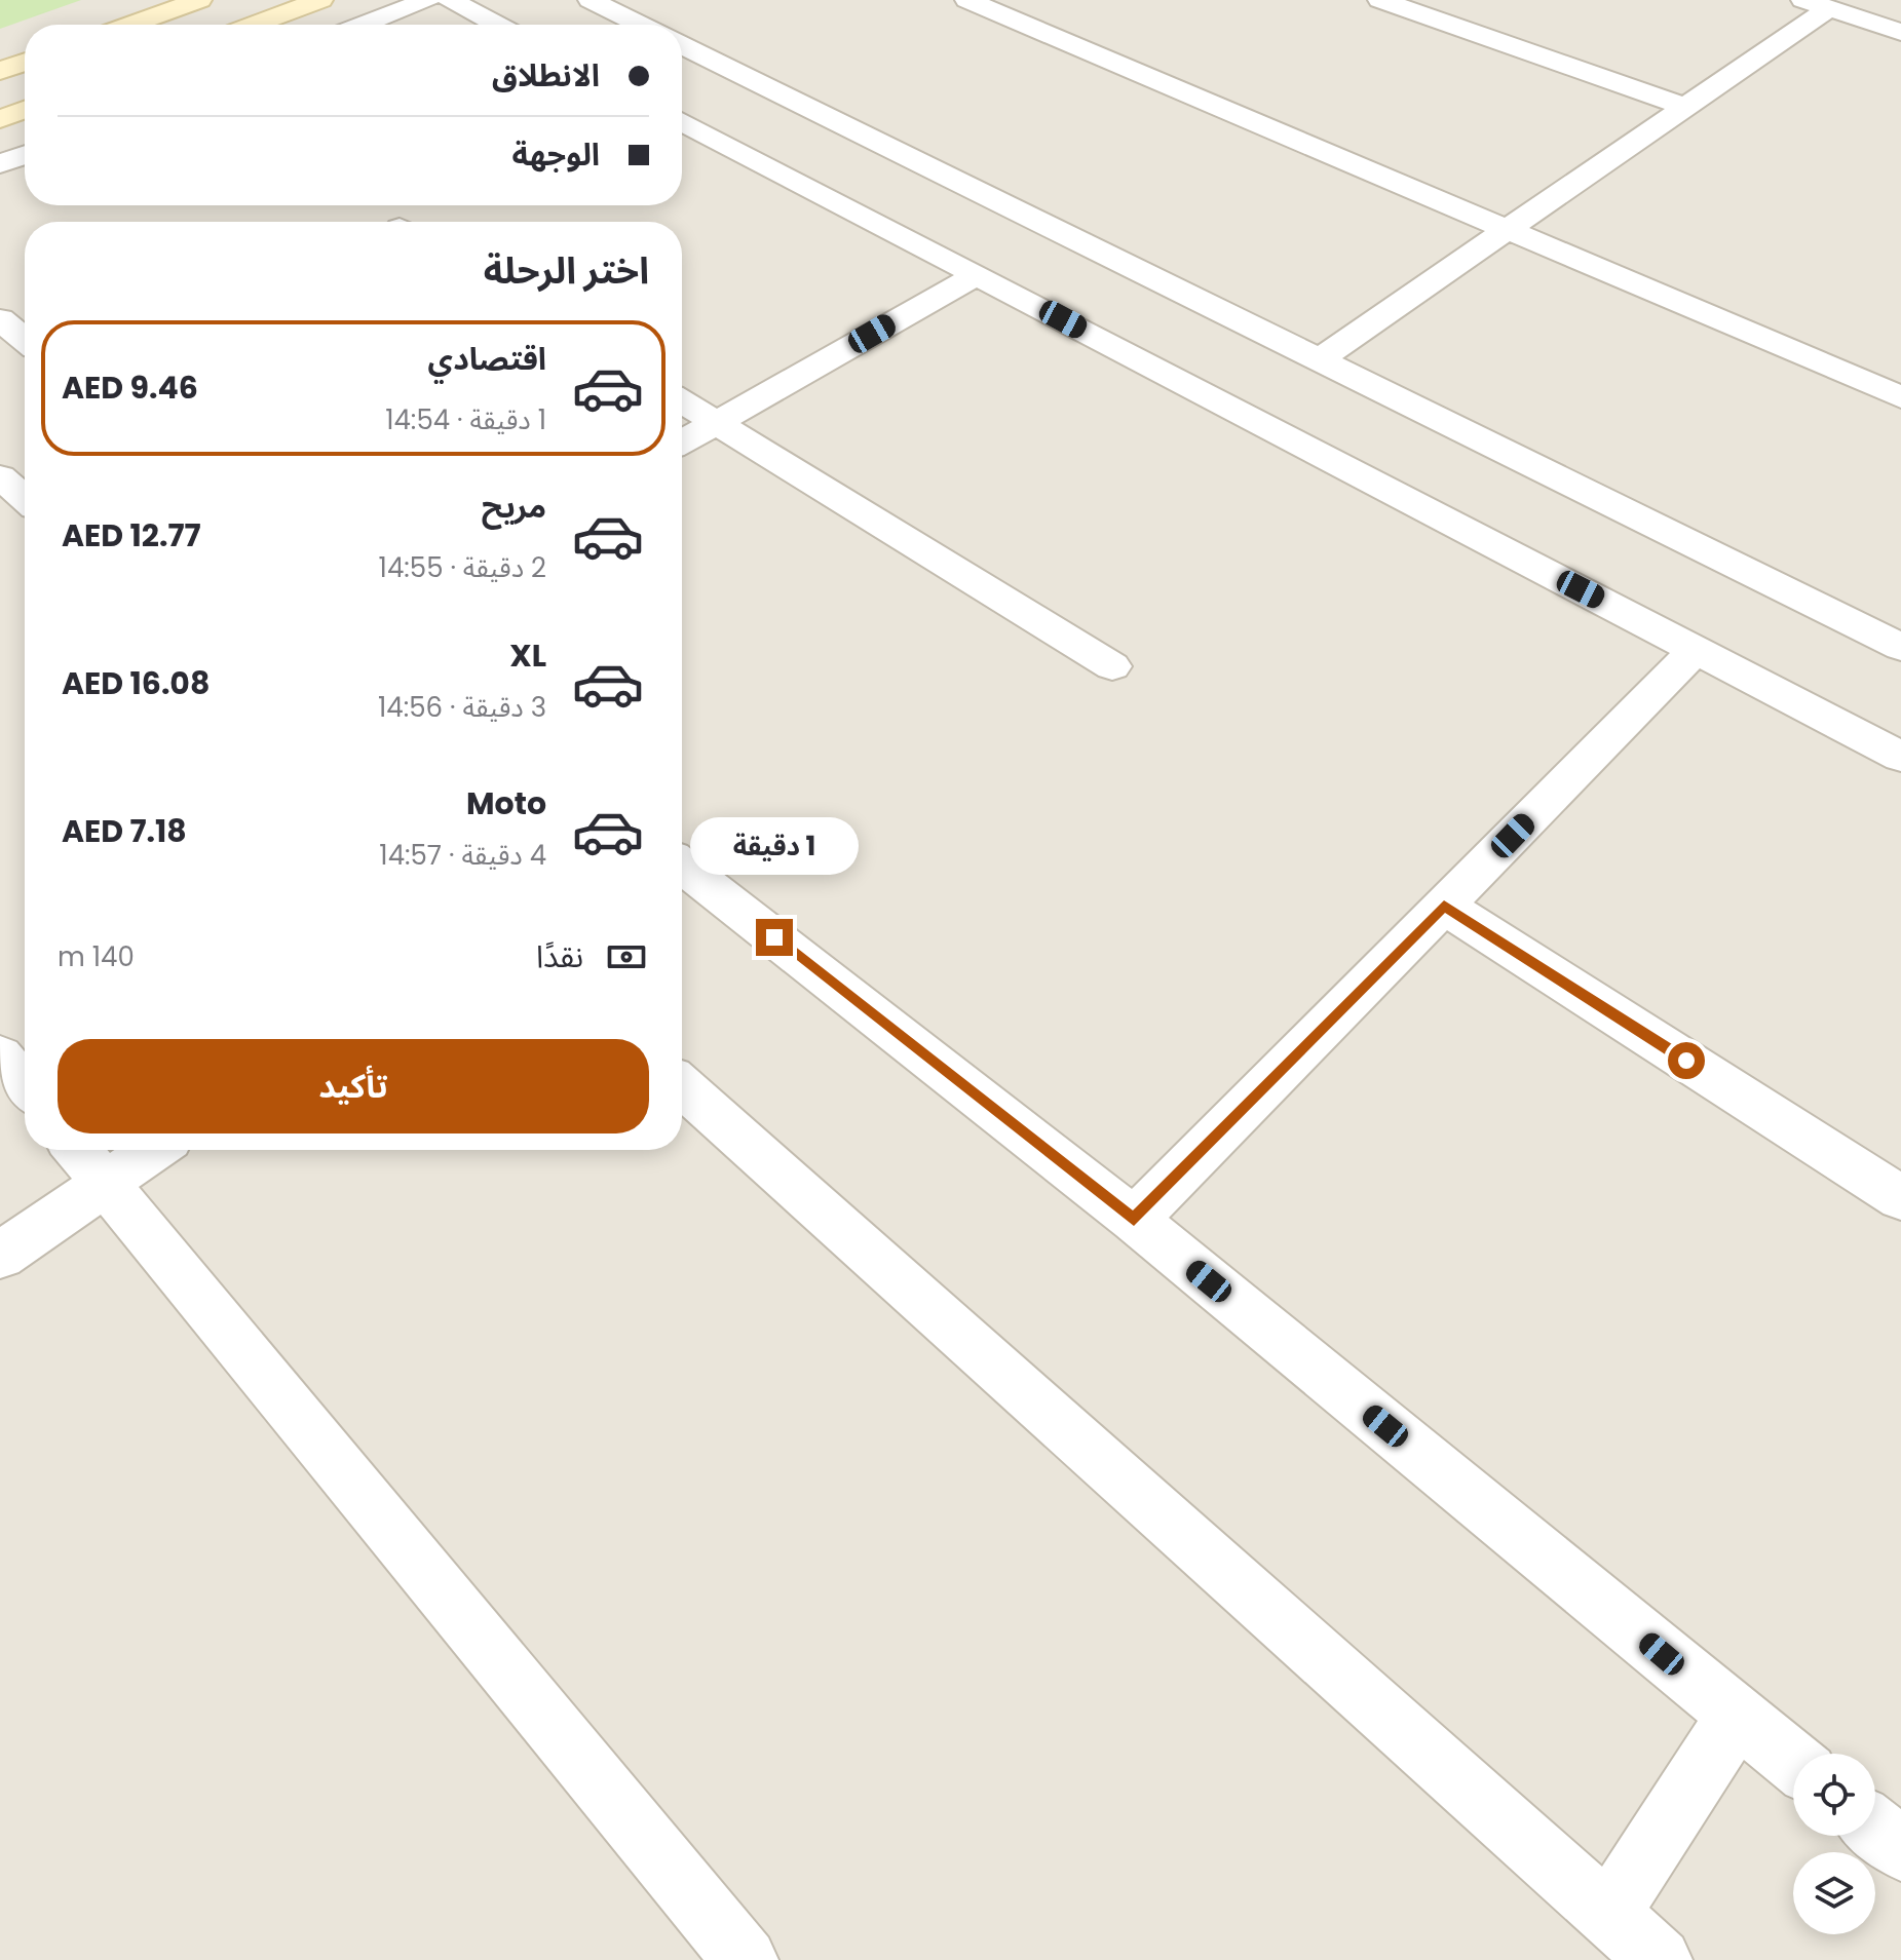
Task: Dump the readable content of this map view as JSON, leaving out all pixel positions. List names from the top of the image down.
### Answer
{
  "page": {
    "banner": ["الانطلاق", "الوجهة"],
    "heading": "اختر الرحلة",
    "list": [
      {
        "name": "اقتصادي",
        "note": "1 دقيقة · 14:54",
        "value": "AED 9.46"
      },
      {
        "name": "مريح",
        "note": "2 دقيقة · 14:55",
        "value": "AED 12.77"
      },
      {
        "name": "XL",
        "note": "3 دقيقة · 14:56",
        "value": "AED 16.08"
      },
      {
        "name": "Moto",
        "note": "4 دقيقة · 14:57",
        "value": "AED 7.18"
      }
    ],
    "bubble": "1 دقيقة",
    "pay": ["نقدًا", "140 m"],
    "buttons": "تأكيد"
  }
}
